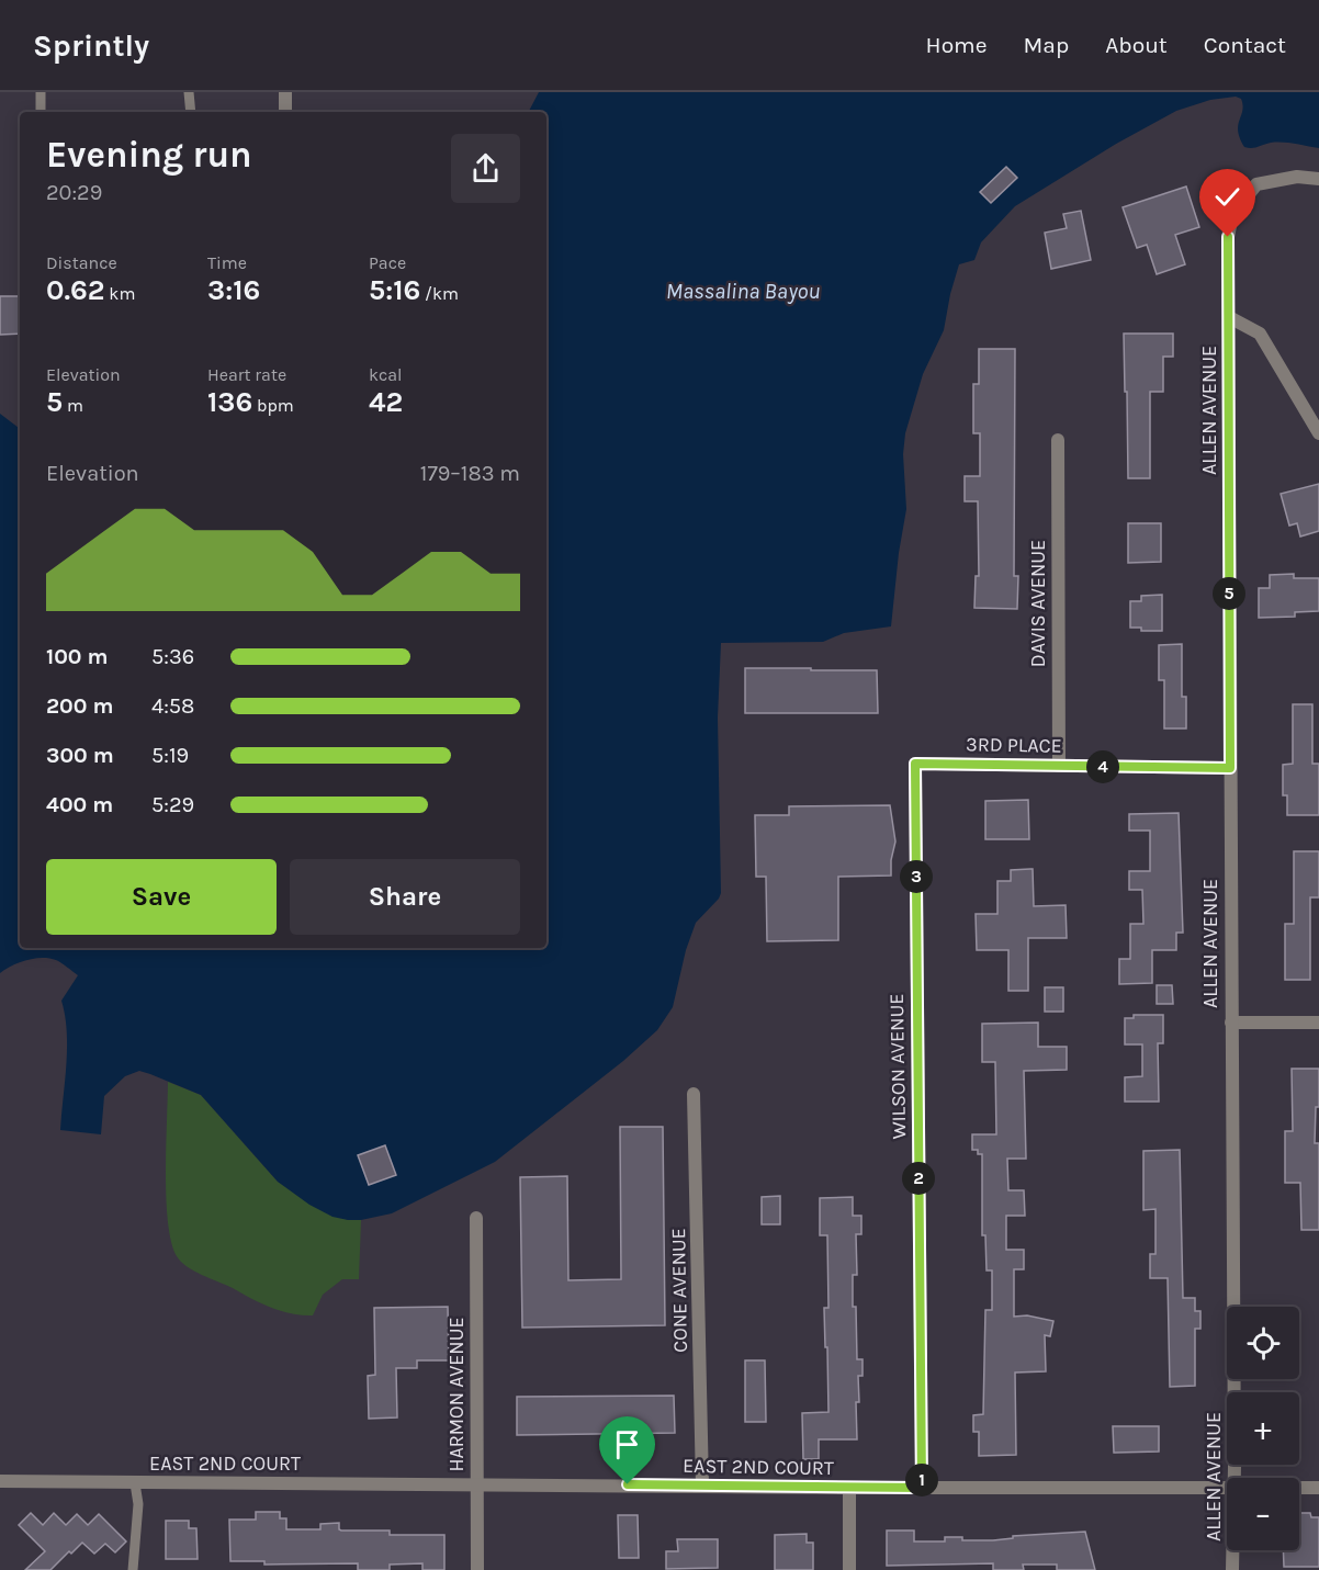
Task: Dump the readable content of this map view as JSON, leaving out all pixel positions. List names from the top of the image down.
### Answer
{
  "streets": {
    "street": [
      "ALLEN AVENUE",
      "DAVIS AVENUE",
      "3RD PLACE",
      "WILSON AVENUE",
      "CONE AVENUE",
      "HARMON AVENUE",
      "EAST 2ND COURT"
    ]
  },
  "crossings": [
    ["ALLEN AVENUE", "3RD PLACE"],
    ["DAVIS AVENUE", "3RD PLACE"],
    ["3RD PLACE", "WILSON AVENUE"],
    ["WILSON AVENUE", "EAST 2ND COURT"],
    ["CONE AVENUE", "EAST 2ND COURT"],
    ["HARMON AVENUE", "EAST 2ND COURT"]
  ],
  "water": ["Massalina Bayou"],
  "page": {
    "header": "Sprintly",
    "nav": [
      "Home",
      "Map",
      "About",
      "Contact"
    ],
    "heading": ["Evening run", "20:29"],
    "stats": [
      ["Distance", "0.62 km"],
      ["Time", "3:16"],
      ["Pace", "5:16 /km"],
      ["Elevation", "5 m"],
      ["Heart rate", "136 bpm"],
      ["kcal", "42"]
    ],
    "chart": ["Elevation", "179–183 m"],
    "pins": [
      "5",
      "4",
      "3",
      "2",
      "1"
    ],
    "list": [
      {
        "name": "100 m",
        "note": "5:36"
      },
      {
        "name": "200 m",
        "note": "4:58"
      },
      {
        "name": "300 m",
        "note": "5:19"
      },
      {
        "name": "400 m",
        "note": "5:29"
      }
    ],
    "buttons": ["Save", "Share"],
    "map_buttons": ["+", "−"]
  }
}
